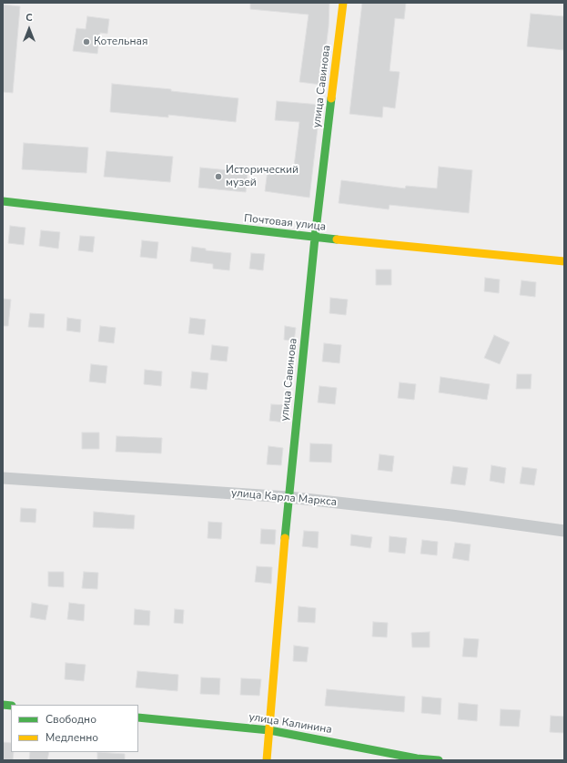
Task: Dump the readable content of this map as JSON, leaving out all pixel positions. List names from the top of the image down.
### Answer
{
  "streets": {
    "street": [
      "улица Савинова",
      "Почтовая улица",
      "улица Карла Маркса",
      "улица Калинина"
    ]
  },
  "crossings": [
    ["улица Савинова", "Почтовая улица"],
    ["улица Савинова", "улица Карла Маркса"],
    ["улица Савинова", "улица Калинина"]
  ],
  "places": ["Котельная", "Исторический музей"],
  "legend": ["Свободно", "Медленно"],
  "north": "top"
}
